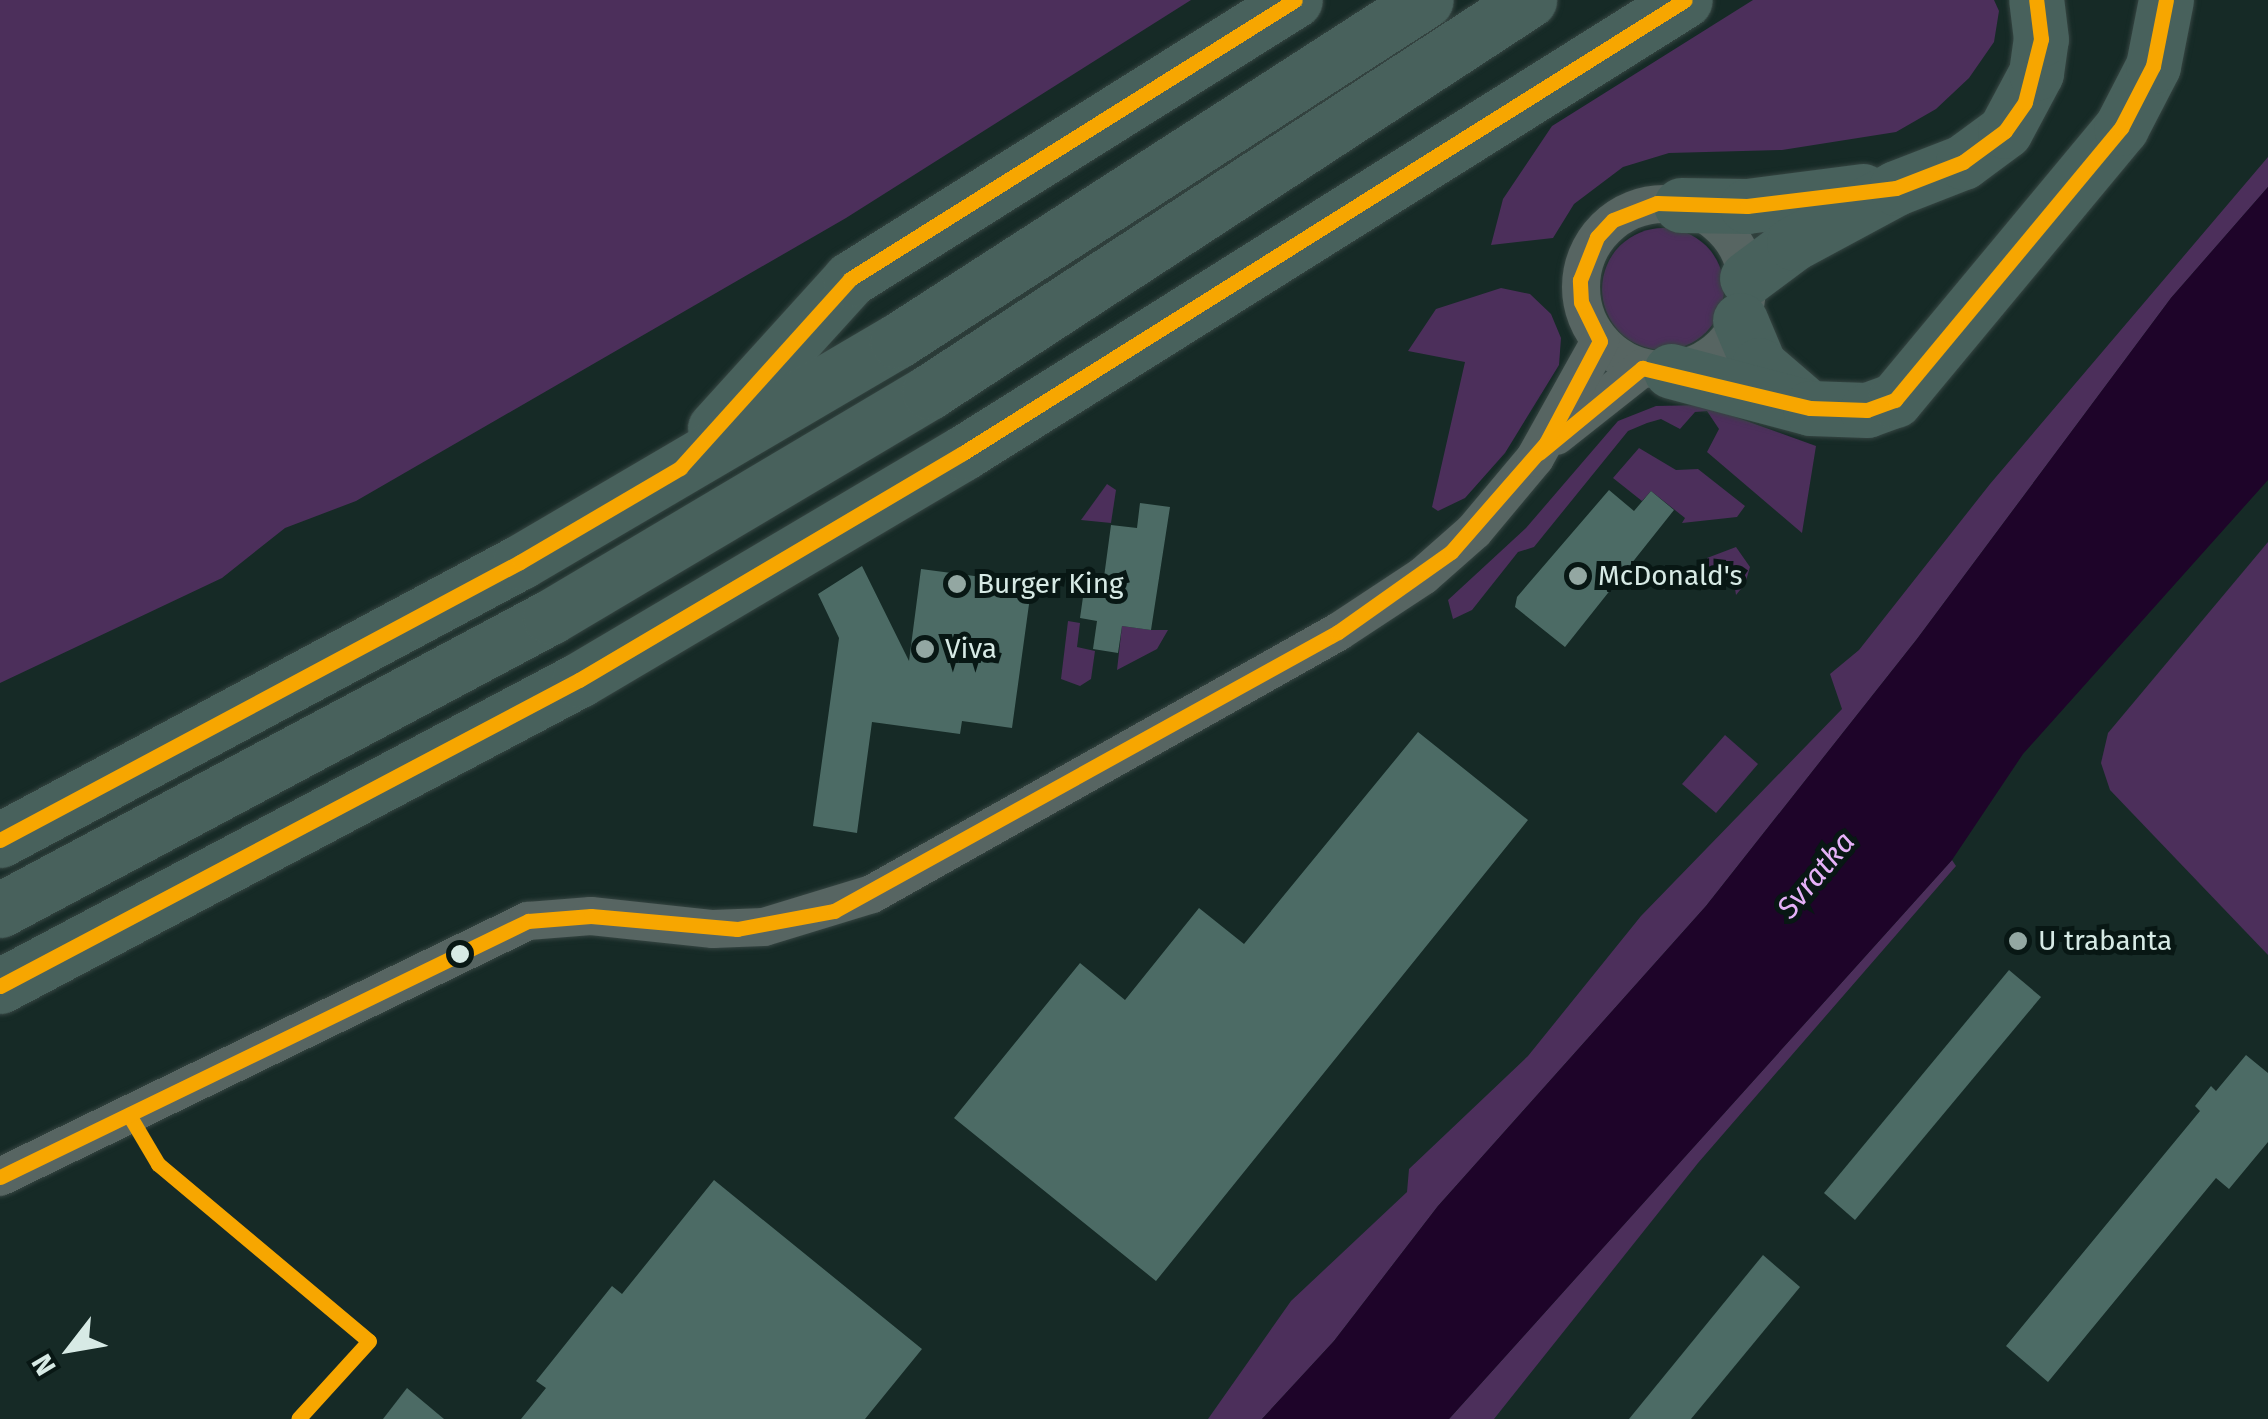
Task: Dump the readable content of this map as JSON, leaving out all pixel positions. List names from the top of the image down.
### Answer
{
  "water": ["Svratka"],
  "places": [
    "McDonald's",
    "Burger King",
    "Viva",
    "U trabanta"
  ],
  "north": "bottom left"
}
